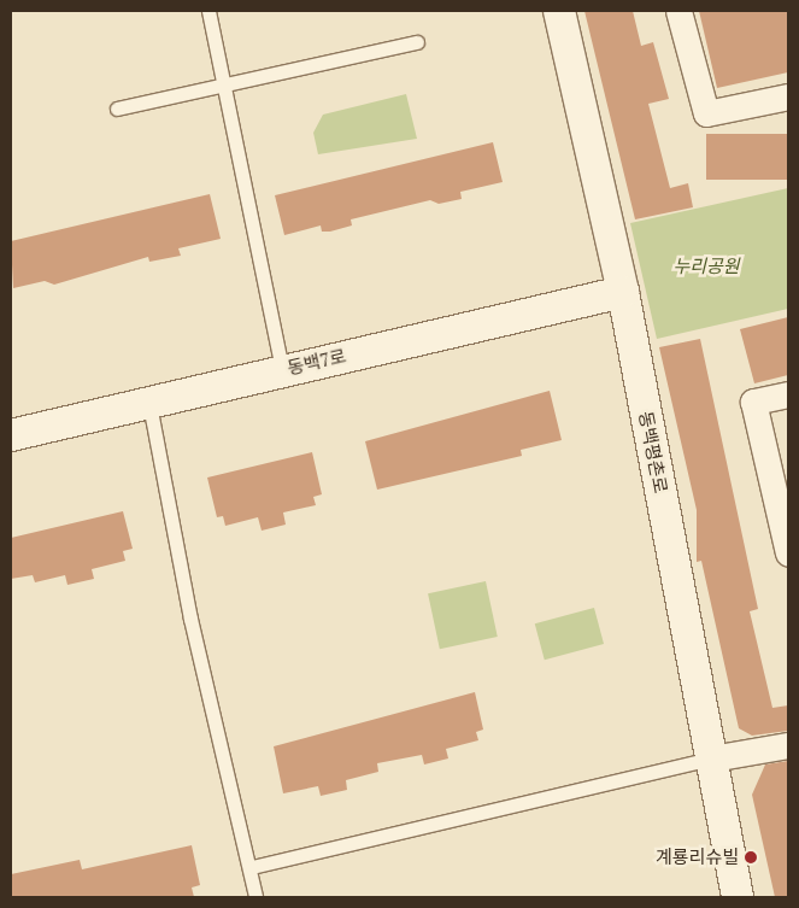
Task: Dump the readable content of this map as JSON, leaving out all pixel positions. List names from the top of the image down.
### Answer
{
  "streets": {
    "street": ["동백7로", "동백평촌로"]
  },
  "crossings": [
    ["동백7로", "동백평촌로"]
  ],
  "parks": ["누리공원"],
  "places": ["계룡리슈빌"]
}
